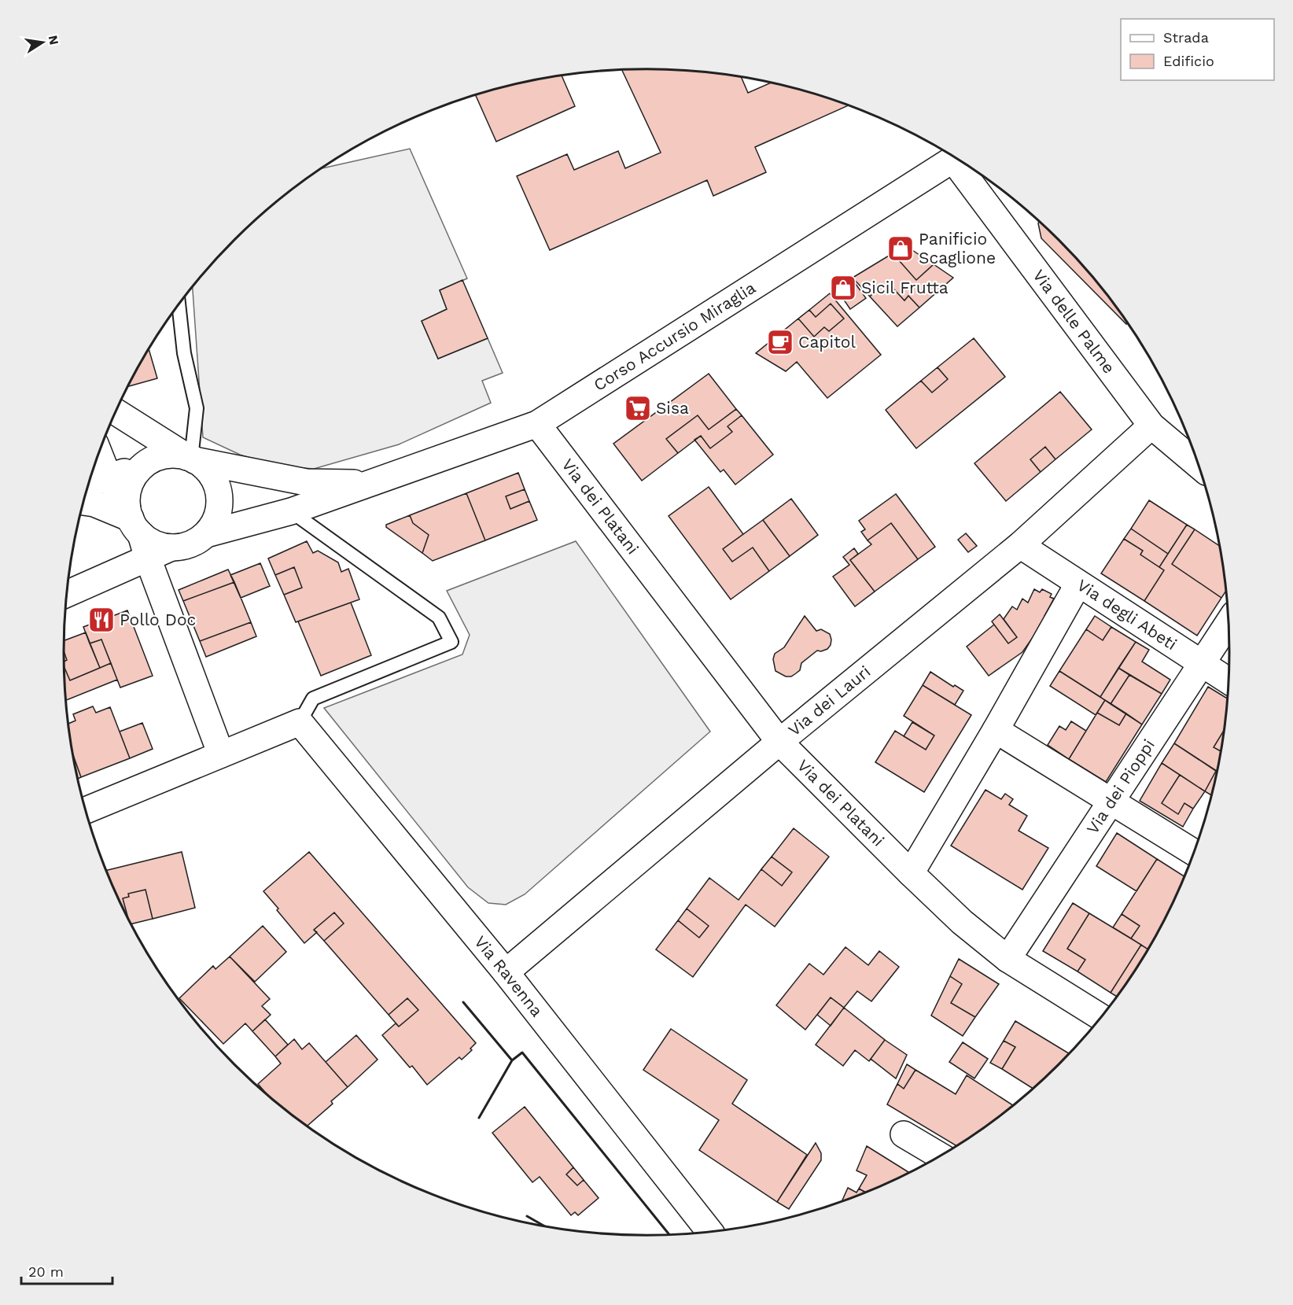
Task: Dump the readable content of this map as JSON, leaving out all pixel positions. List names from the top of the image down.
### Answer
{
  "streets": {
    "street": [
      "Via delle Palme",
      "Corso Accursio Miraglia",
      "Via dei Platani",
      "Via degli Abeti",
      "Via dei Lauri",
      "Via dei Pioppi",
      "Via Ravenna"
    ]
  },
  "crossings": [
    ["Via delle Palme", "Via dei Lauri"],
    ["Corso Accursio Miraglia", "Via dei Platani"],
    ["Via dei Platani", "Via dei Lauri"],
    ["Via dei Platani", "Via dei Pioppi"],
    ["Via degli Abeti", "Via dei Lauri"],
    ["Via degli Abeti", "Via dei Pioppi"],
    ["Via dei Lauri", "Via Ravenna"]
  ],
  "places": {
    "shop": ["Panificio Scaglione", "Sicil Frutta"],
    "cafe": ["Capitol"],
    "supermarket": ["Sisa"],
    "restaurant": ["Pollo Doc"]
  },
  "legend": ["Strada", "Edificio"],
  "scale_bar": "20 m",
  "north": "right"
}
